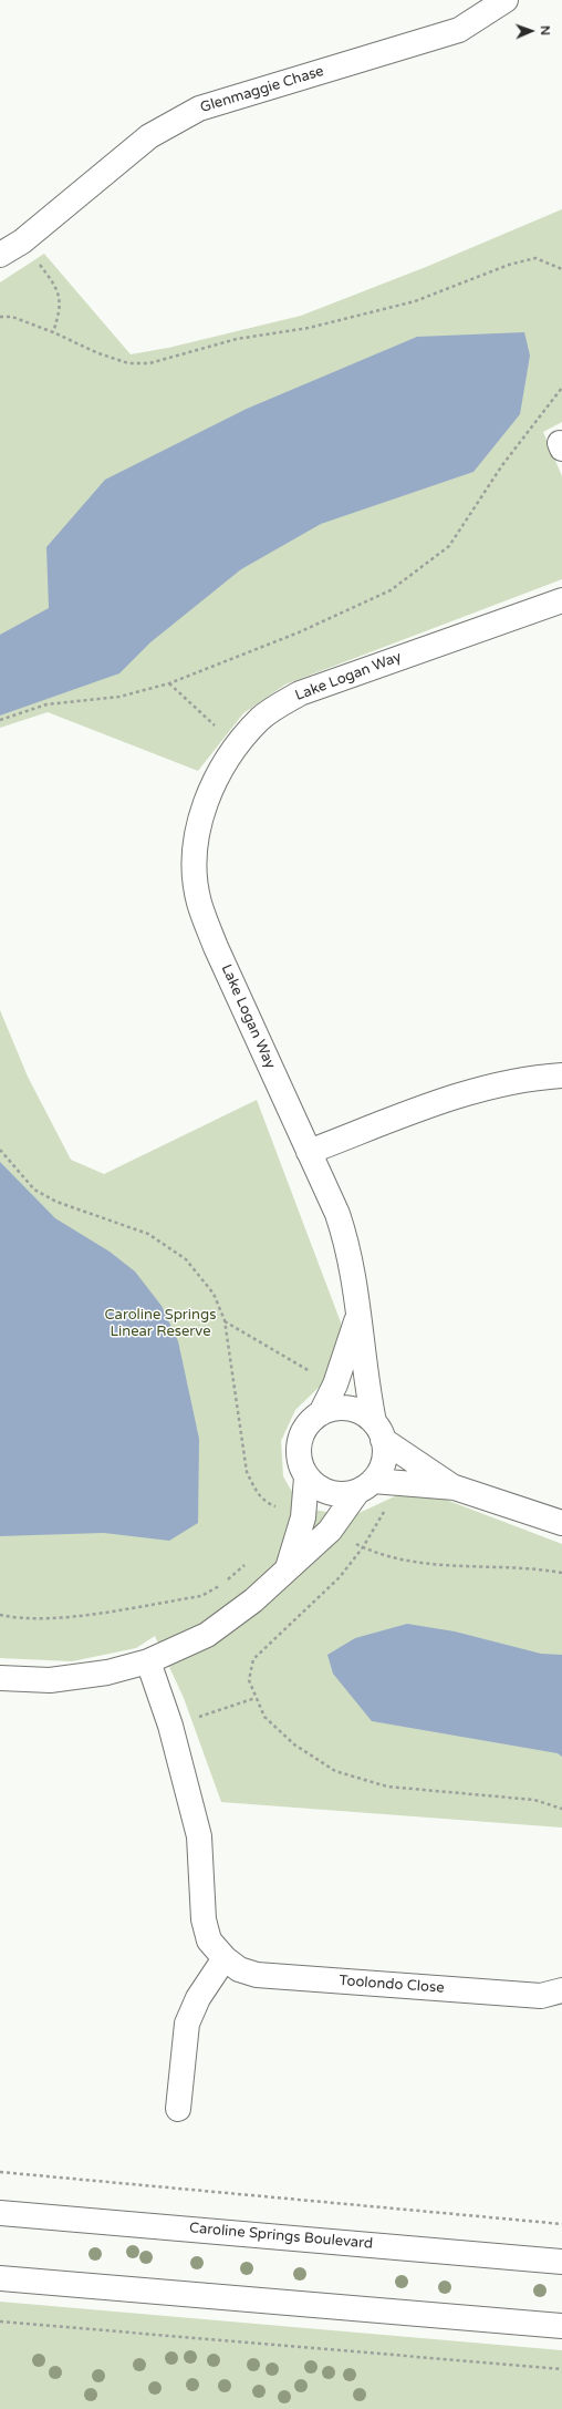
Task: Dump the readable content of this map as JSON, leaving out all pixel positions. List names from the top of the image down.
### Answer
{
  "streets": {
    "street": [
      "Glenmaggie Chase",
      "Lake Logan Way",
      "Toolondo Close",
      "Caroline Springs Boulevard"
    ]
  },
  "parks": ["Caroline Springs Linear Reserve"],
  "north": "right"
}
